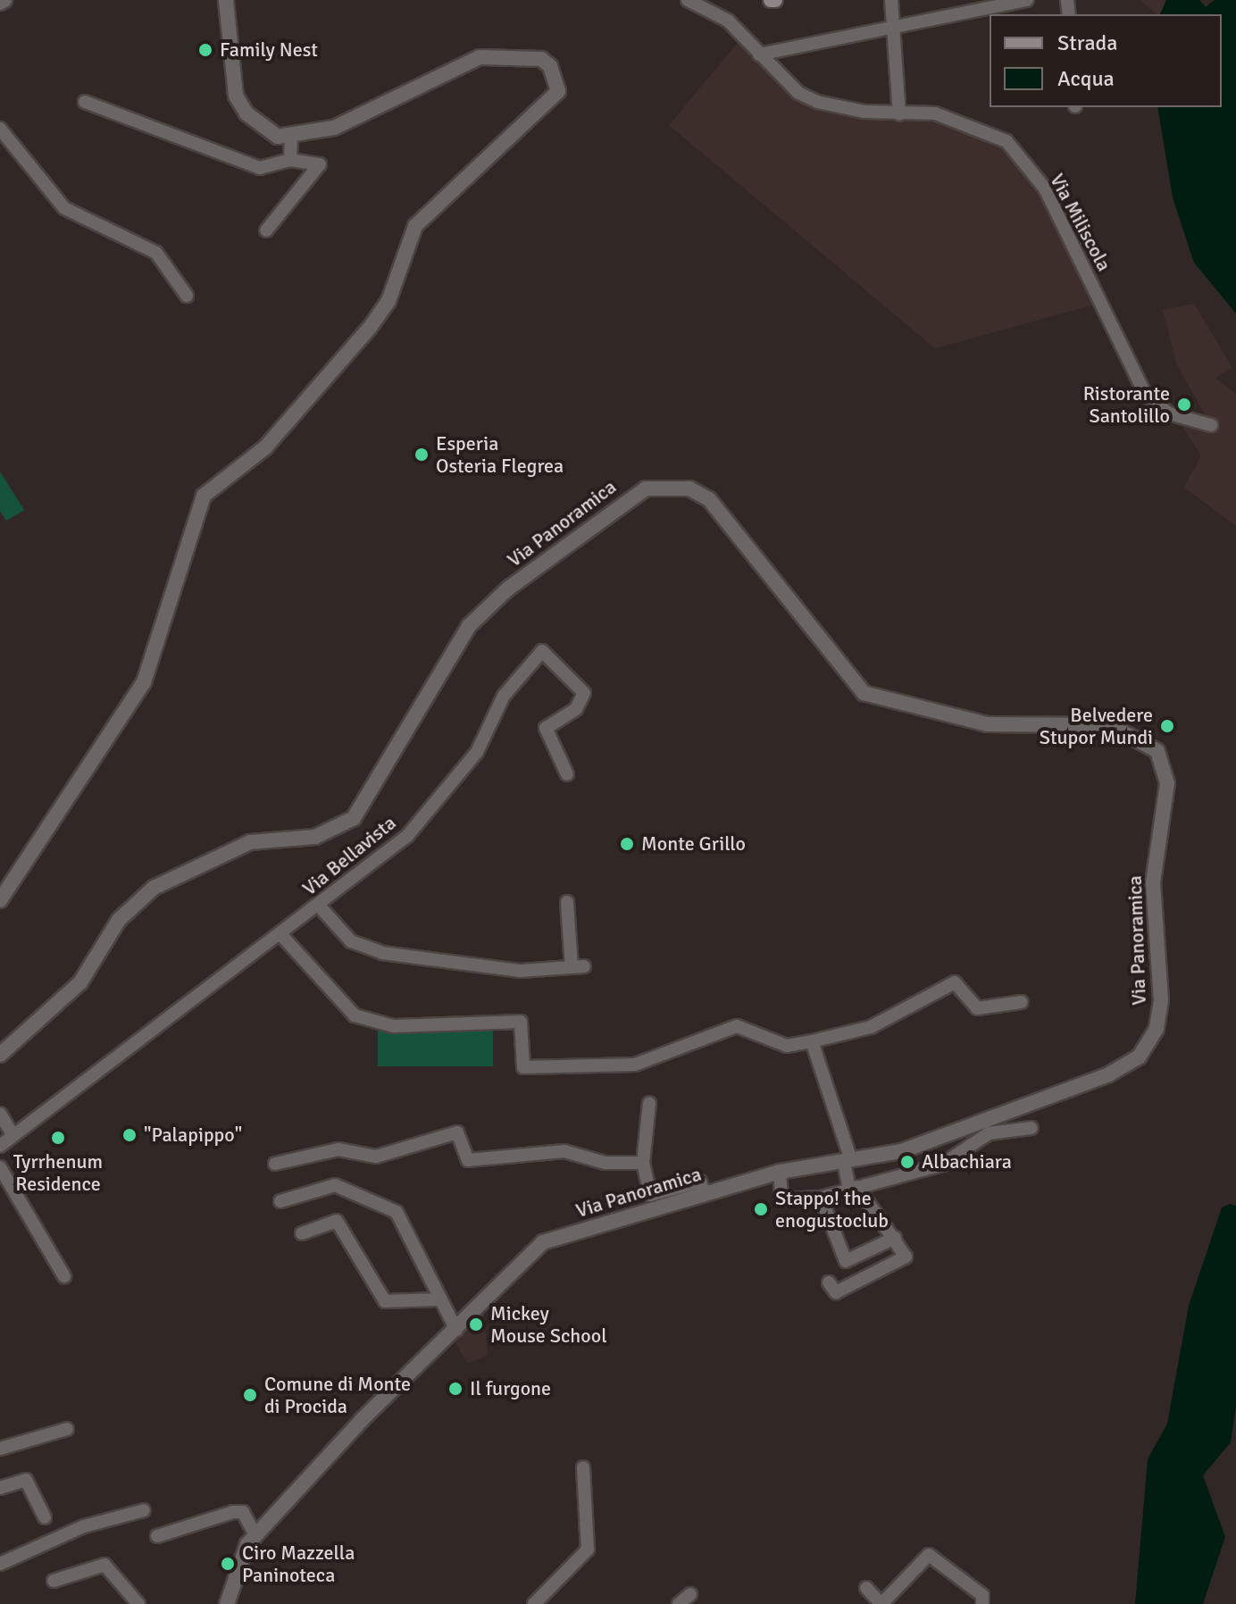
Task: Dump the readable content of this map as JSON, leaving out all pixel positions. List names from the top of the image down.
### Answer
{
  "streets": {
    "street": ["Via Miliscola", "Via Panoramica", "Via Bellavista"]
  },
  "places": [
    "Family Nest",
    "Ristorante Santolillo",
    "Esperia Osteria Flegrea",
    "Belvedere Stupor Mundi",
    "Monte Grillo",
    "\"Palapippo\"",
    "Tyrrhenum Residence",
    "Albachiara",
    "Stappo! the enogustoclub",
    "Mickey Mouse School",
    "Il furgone",
    "Comune di Monte di Procida",
    "Ciro Mazzella Paninoteca"
  ],
  "legend": ["Strada", "Acqua"]
}
